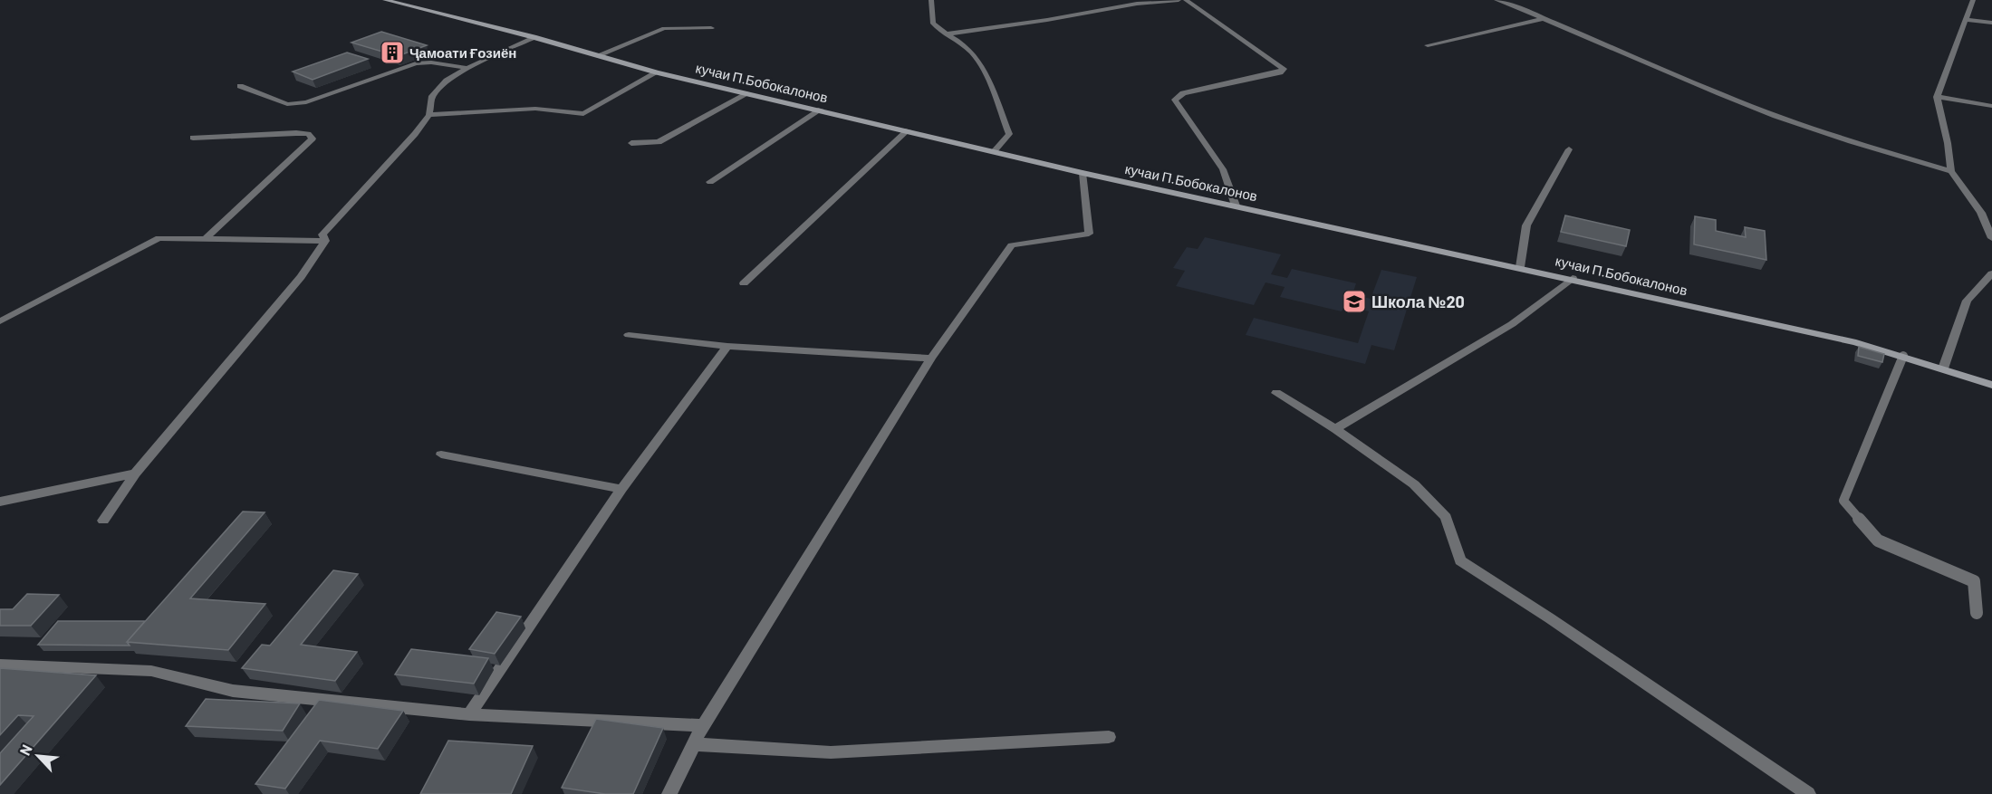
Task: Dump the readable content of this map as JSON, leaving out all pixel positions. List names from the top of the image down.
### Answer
{
  "streets": {
    "main road": ["кучаи П.Бобокалонов"]
  },
  "places": {
    "building": ["Ҷамоати Ғозиён"],
    "school or university": ["Школа №20"]
  },
  "north": "top left"
}
